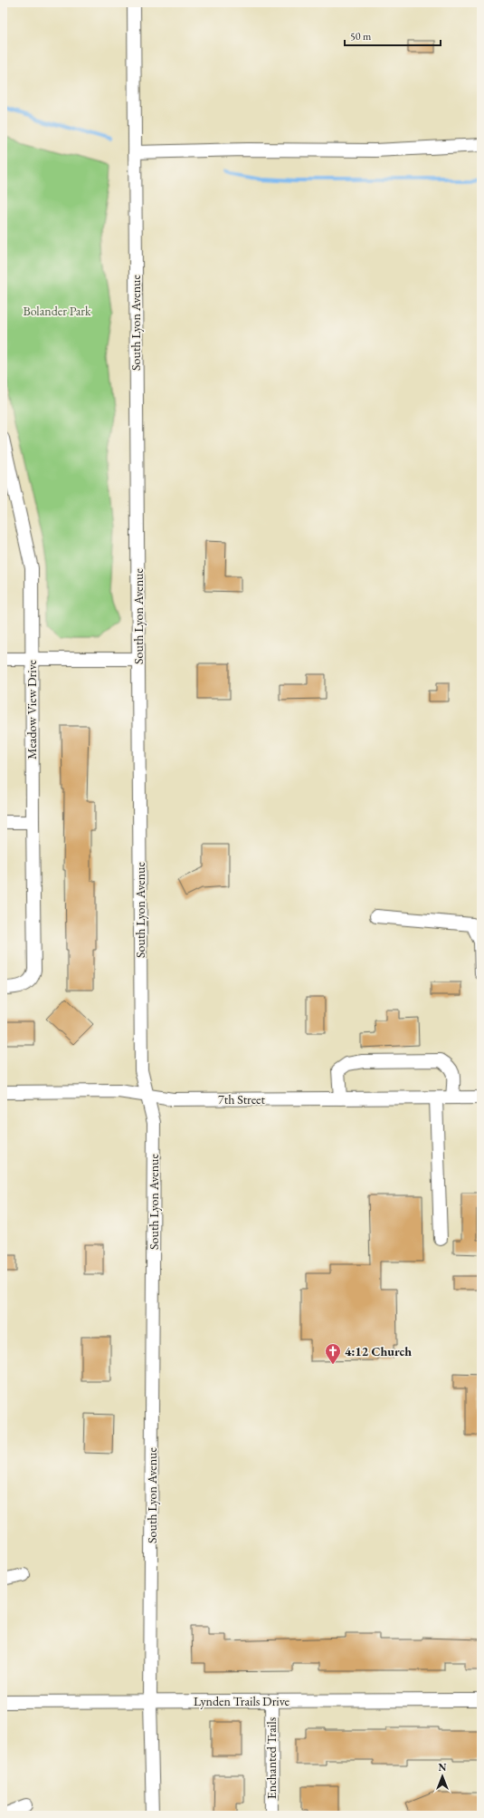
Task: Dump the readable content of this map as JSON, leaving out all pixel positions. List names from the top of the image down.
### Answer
{
  "streets": {
    "street": [
      "South Lyon Avenue",
      "Meadow View Drive",
      "7th Street",
      "Lynden Trails Drive",
      "Enchanted Trails"
    ]
  },
  "crossings": [
    ["South Lyon Avenue", "7th Street"],
    ["South Lyon Avenue", "Lynden Trails Drive"],
    ["Lynden Trails Drive", "Enchanted Trails"]
  ],
  "parks": ["Bolander Park"],
  "places": {
    "church": ["4:12 Church"]
  },
  "scale_bar": "50 m",
  "north": "top"
}
